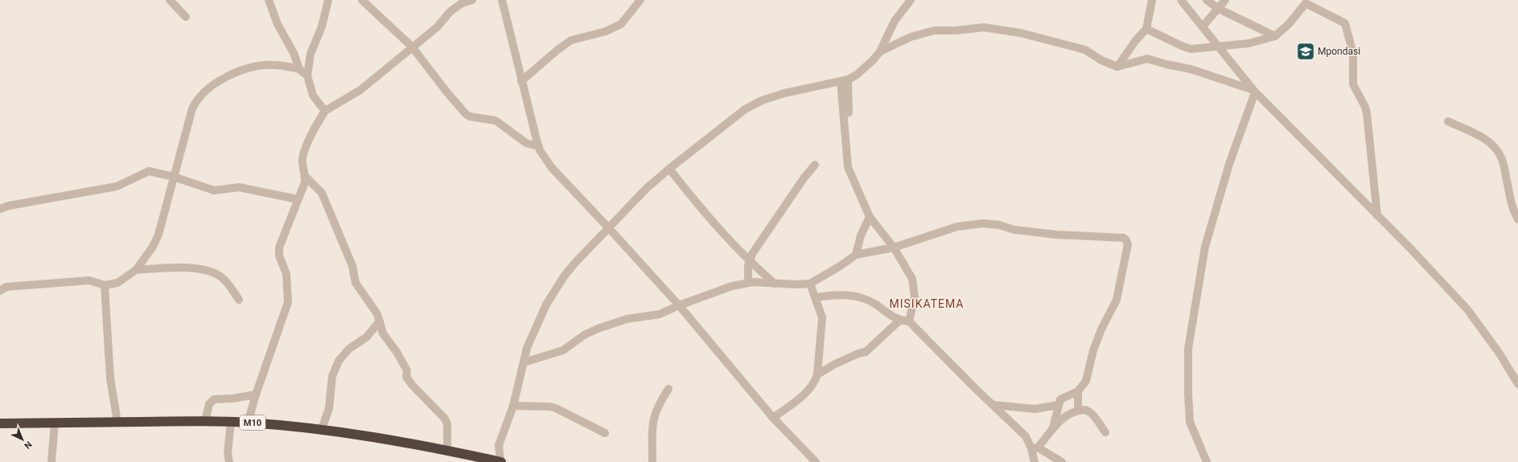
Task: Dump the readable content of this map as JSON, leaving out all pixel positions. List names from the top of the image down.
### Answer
{
  "streets": {
    "highway": ["M10"]
  },
  "districts": ["MISIKATEMA"],
  "places": {
    "school or university": ["Mpondasi"]
  },
  "north": "bottom right"
}
